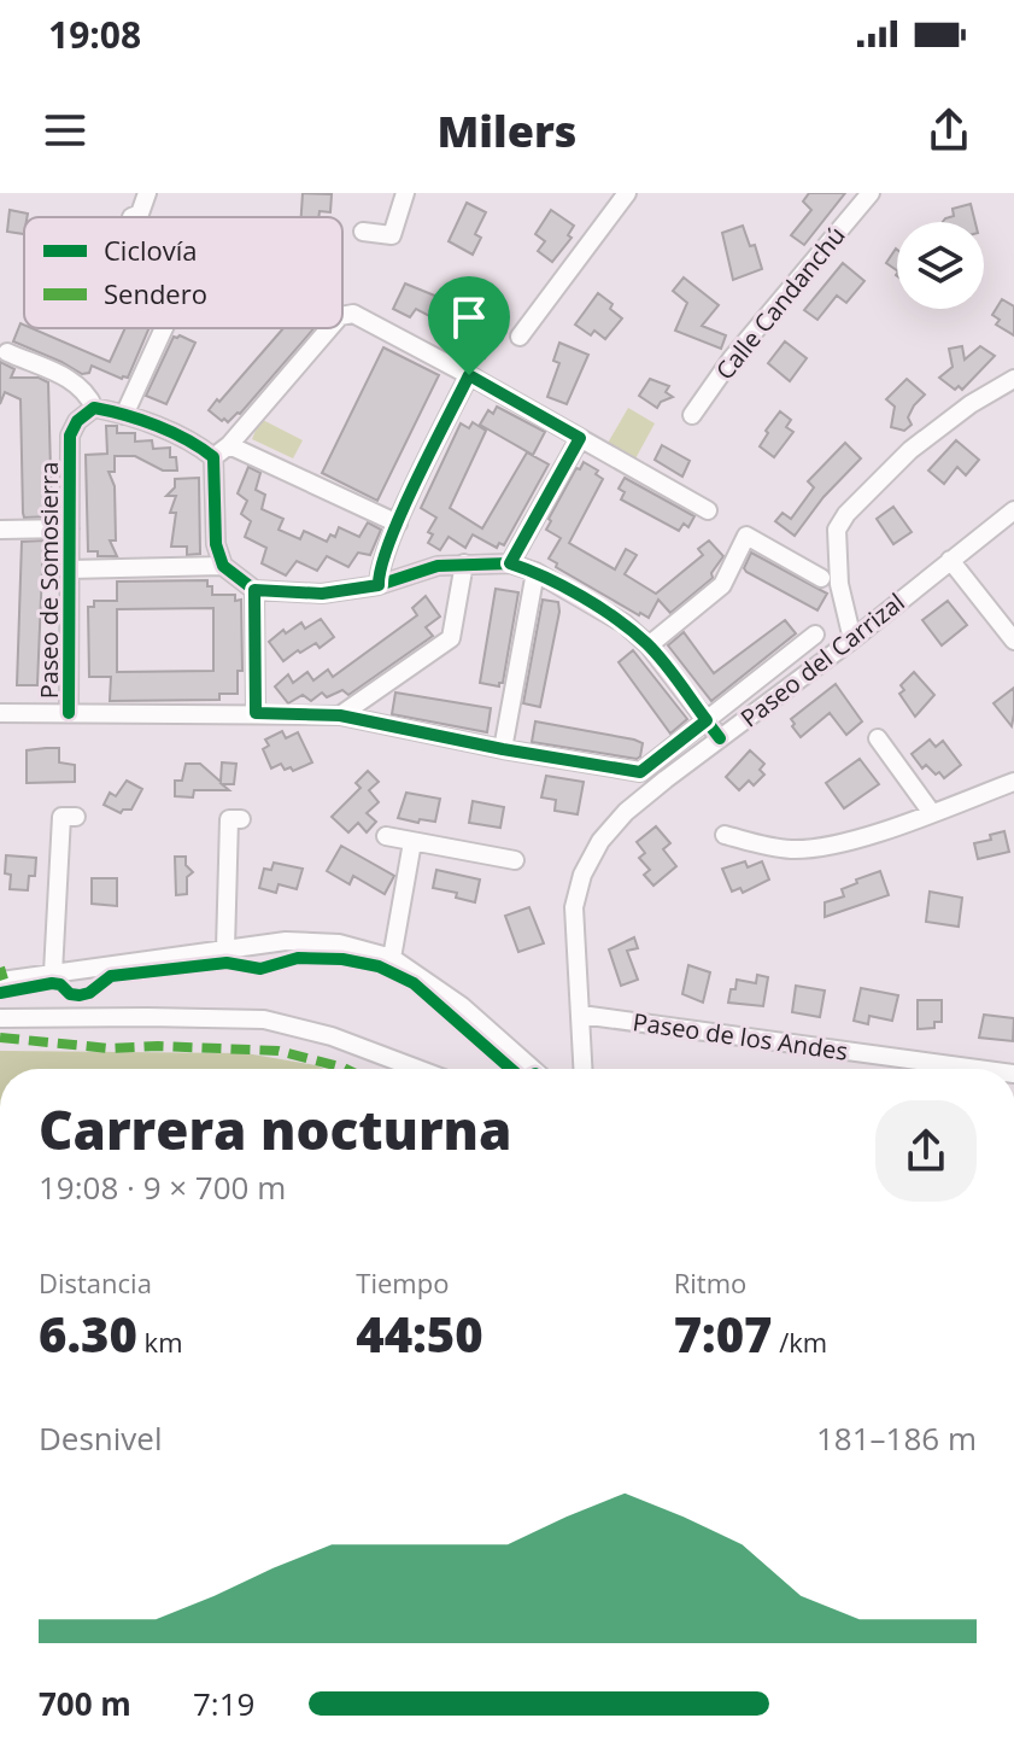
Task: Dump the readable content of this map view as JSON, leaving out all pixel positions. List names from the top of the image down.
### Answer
{
  "streets": {
    "street": [
      "Calle Candanchú",
      "Paseo de Somosierra",
      "Paseo del Carrizal",
      "Paseo de los Andes"
    ]
  },
  "crossings": [
    ["Paseo del Carrizal", "Paseo de los Andes"]
  ],
  "legend": ["Ciclovía", "Sendero"],
  "page": {
    "status": "19:08",
    "header": "Milers",
    "heading": ["Carrera nocturna", "19:08 · 9 × 700 m"],
    "stats": [
      ["Distancia", "6.30 km"],
      ["Tiempo", "44:50"],
      ["Ritmo", "7:07 /km"]
    ],
    "chart": ["Desnivel", "181–186 m"],
    "list": [
      {
        "name": "700 m",
        "note": "7:19"
      }
    ]
  }
}
